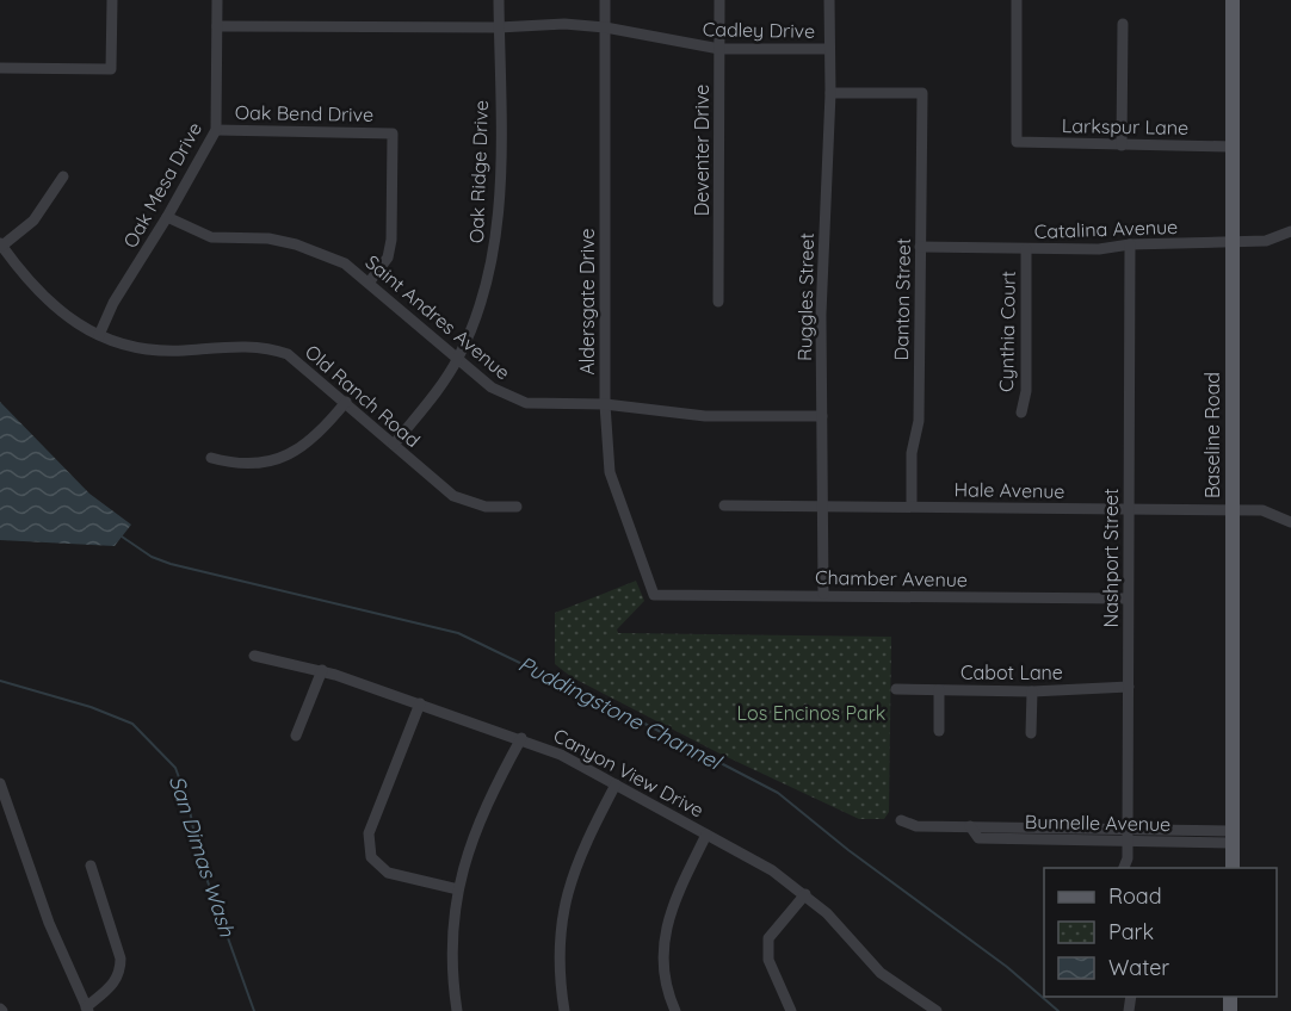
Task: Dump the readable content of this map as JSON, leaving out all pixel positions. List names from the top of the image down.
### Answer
{
  "streets": {
    "main road": ["Baseline Road"],
    "street": [
      "Cadley Drive",
      "Oak Bend Drive",
      "Larkspur Lane",
      "Deventer Drive",
      "Oak Ridge Drive",
      "Oak Mesa Drive",
      "Catalina Avenue",
      "Ruggles Street",
      "Danton Street",
      "Aldersgate Drive",
      "Saint Andres Avenue",
      "Cynthia Court",
      "Old Ranch Road",
      "Hale Avenue",
      "Nashport Street",
      "Chamber Avenue",
      "Cabot Lane",
      "Canyon View Drive",
      "Bunnelle Avenue"
    ]
  },
  "crossings": [
    ["Cadley Drive", "Deventer Drive"],
    ["Cadley Drive", "Oak Ridge Drive"],
    ["Cadley Drive", "Oak Mesa Drive"],
    ["Cadley Drive", "Ruggles Street"],
    ["Cadley Drive", "Aldersgate Drive"],
    ["Oak Bend Drive", "Oak Mesa Drive"],
    ["Oak Bend Drive", "Saint Andres Avenue"],
    ["Larkspur Lane", "Baseline Road"],
    ["Oak Ridge Drive", "Saint Andres Avenue"],
    ["Oak Ridge Drive", "Old Ranch Road"],
    ["Oak Mesa Drive", "Saint Andres Avenue"],
    ["Oak Mesa Drive", "Old Ranch Road"],
    ["Catalina Avenue", "Danton Street"],
    ["Catalina Avenue", "Cynthia Court"],
    ["Catalina Avenue", "Baseline Road"],
    ["Catalina Avenue", "Nashport Street"],
    ["Ruggles Street", "Danton Street"],
    ["Ruggles Street", "Saint Andres Avenue"],
    ["Ruggles Street", "Hale Avenue"],
    ["Ruggles Street", "Chamber Avenue"],
    ["Danton Street", "Hale Avenue"],
    ["Aldersgate Drive", "Saint Andres Avenue"],
    ["Aldersgate Drive", "Chamber Avenue"],
    ["Baseline Road", "Hale Avenue"],
    ["Baseline Road", "Bunnelle Avenue"],
    ["Hale Avenue", "Nashport Street"],
    ["Nashport Street", "Chamber Avenue"],
    ["Nashport Street", "Cabot Lane"],
    ["Nashport Street", "Bunnelle Avenue"]
  ],
  "water": ["Puddingstone Channel", "San Dimas Wash"],
  "parks": ["Los Encinos Park"],
  "legend": ["Road", "Park", "Water"]
}
